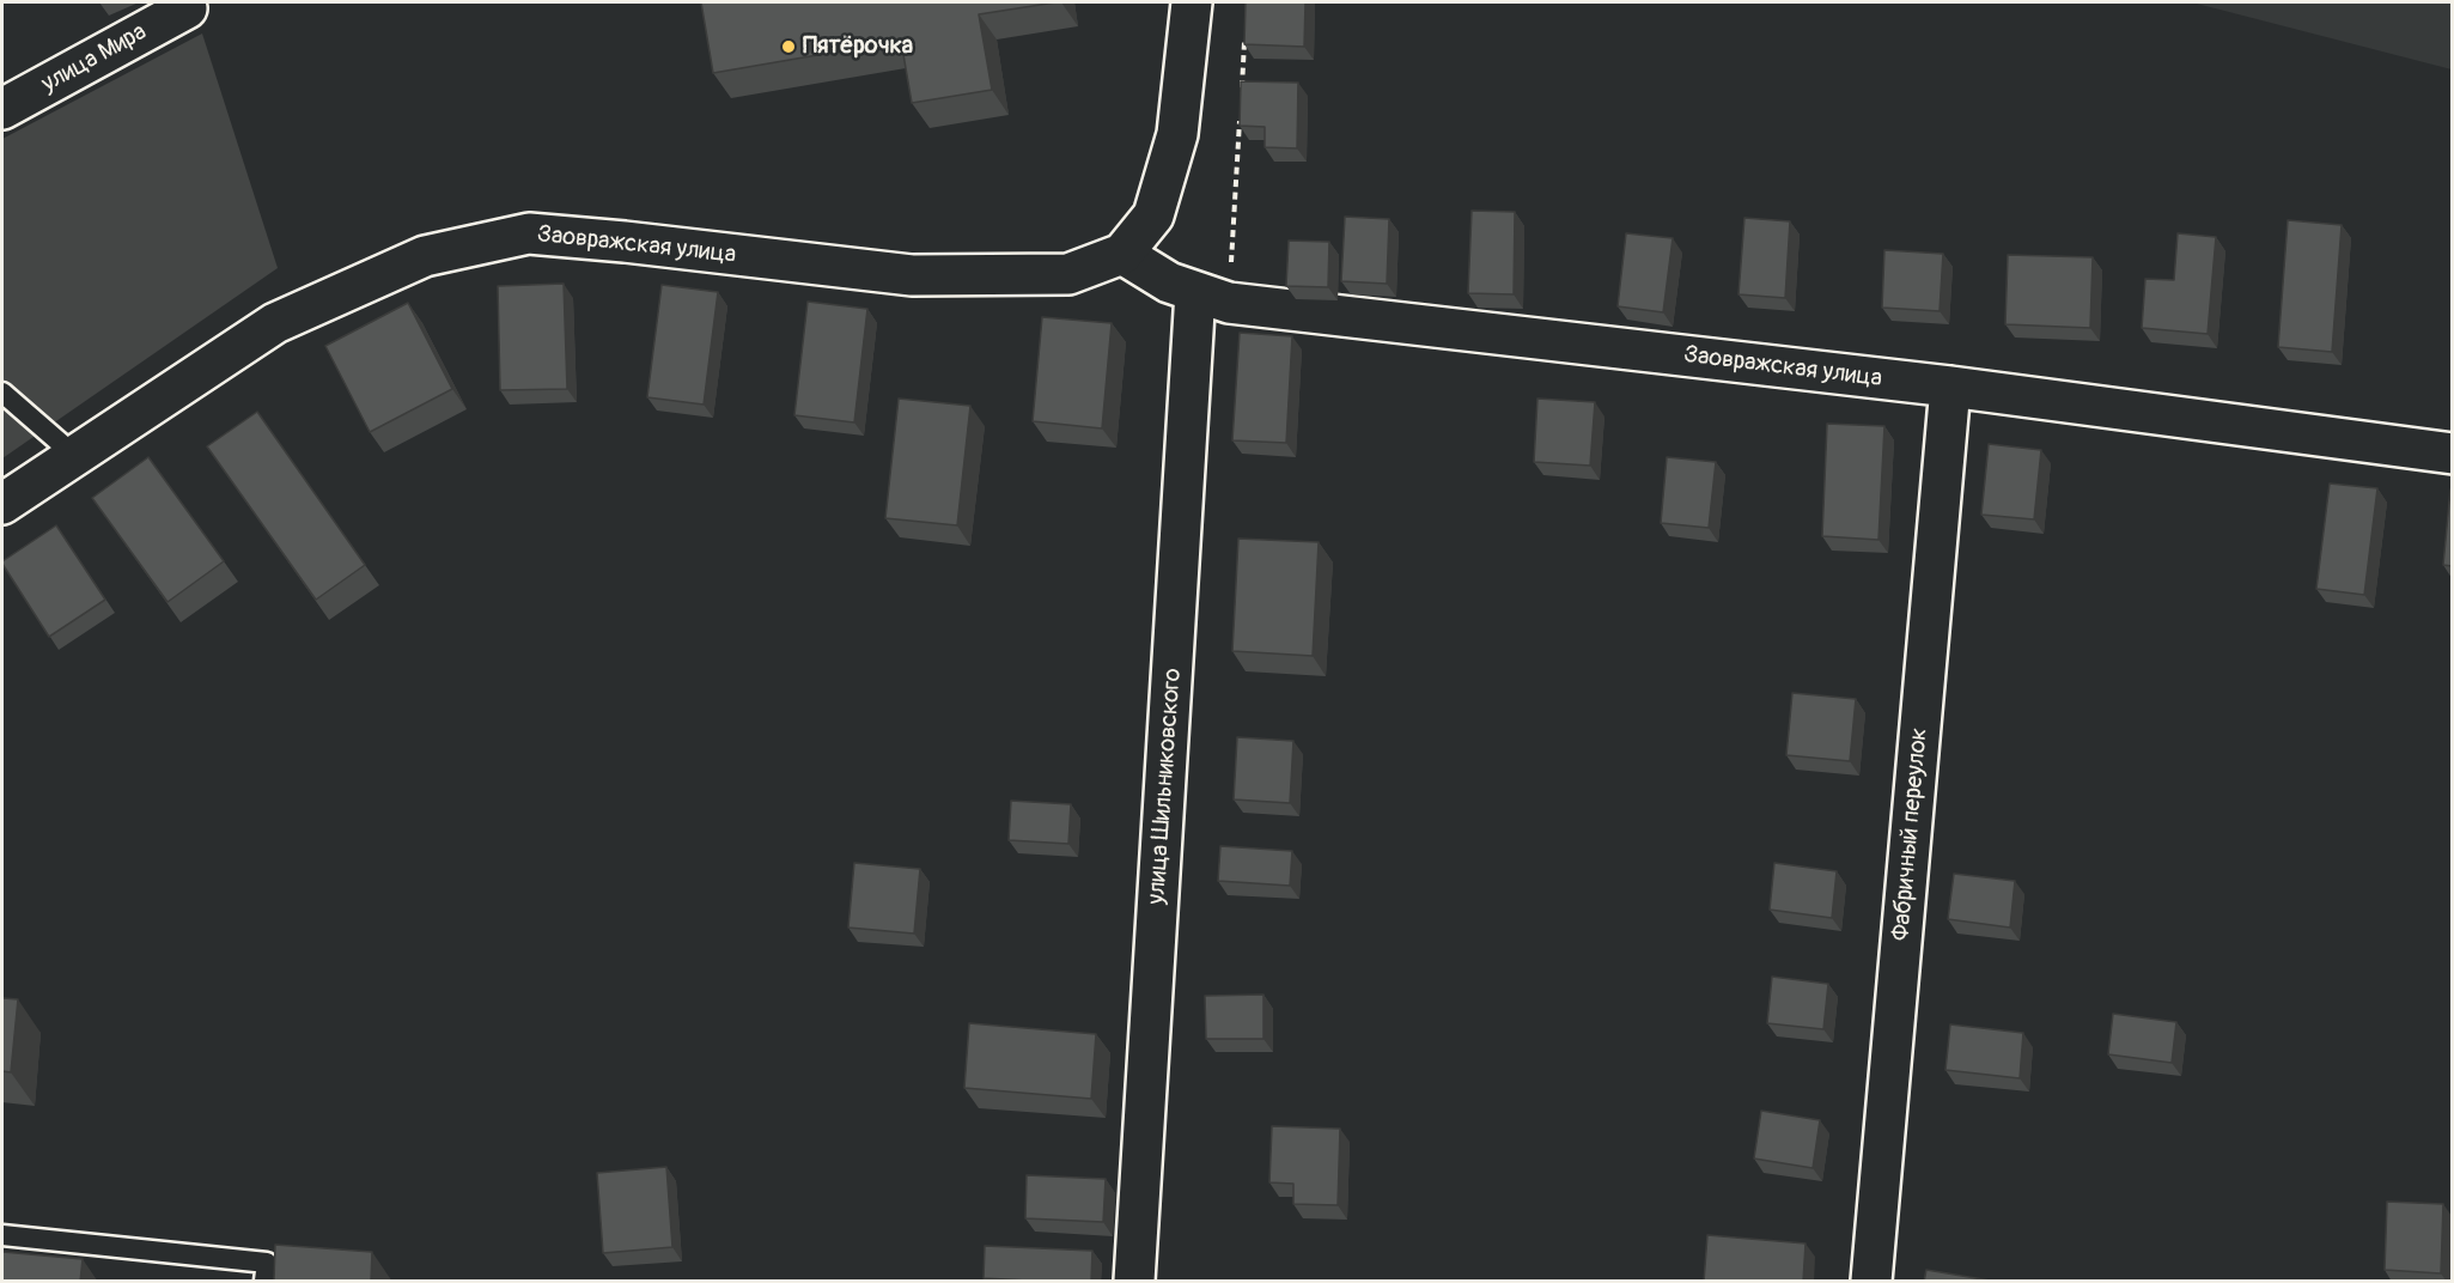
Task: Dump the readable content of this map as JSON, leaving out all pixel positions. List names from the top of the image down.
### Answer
{
  "streets": {
    "street": [
      "улица Мира",
      "Заовражская улица",
      "улица Шильниковского",
      "Фабричный переулок"
    ]
  },
  "crossings": [
    ["Заовражская улица", "улица Шильниковского"],
    ["Заовражская улица", "Фабричный переулок"]
  ],
  "places": ["Пятёрочка"]
}
